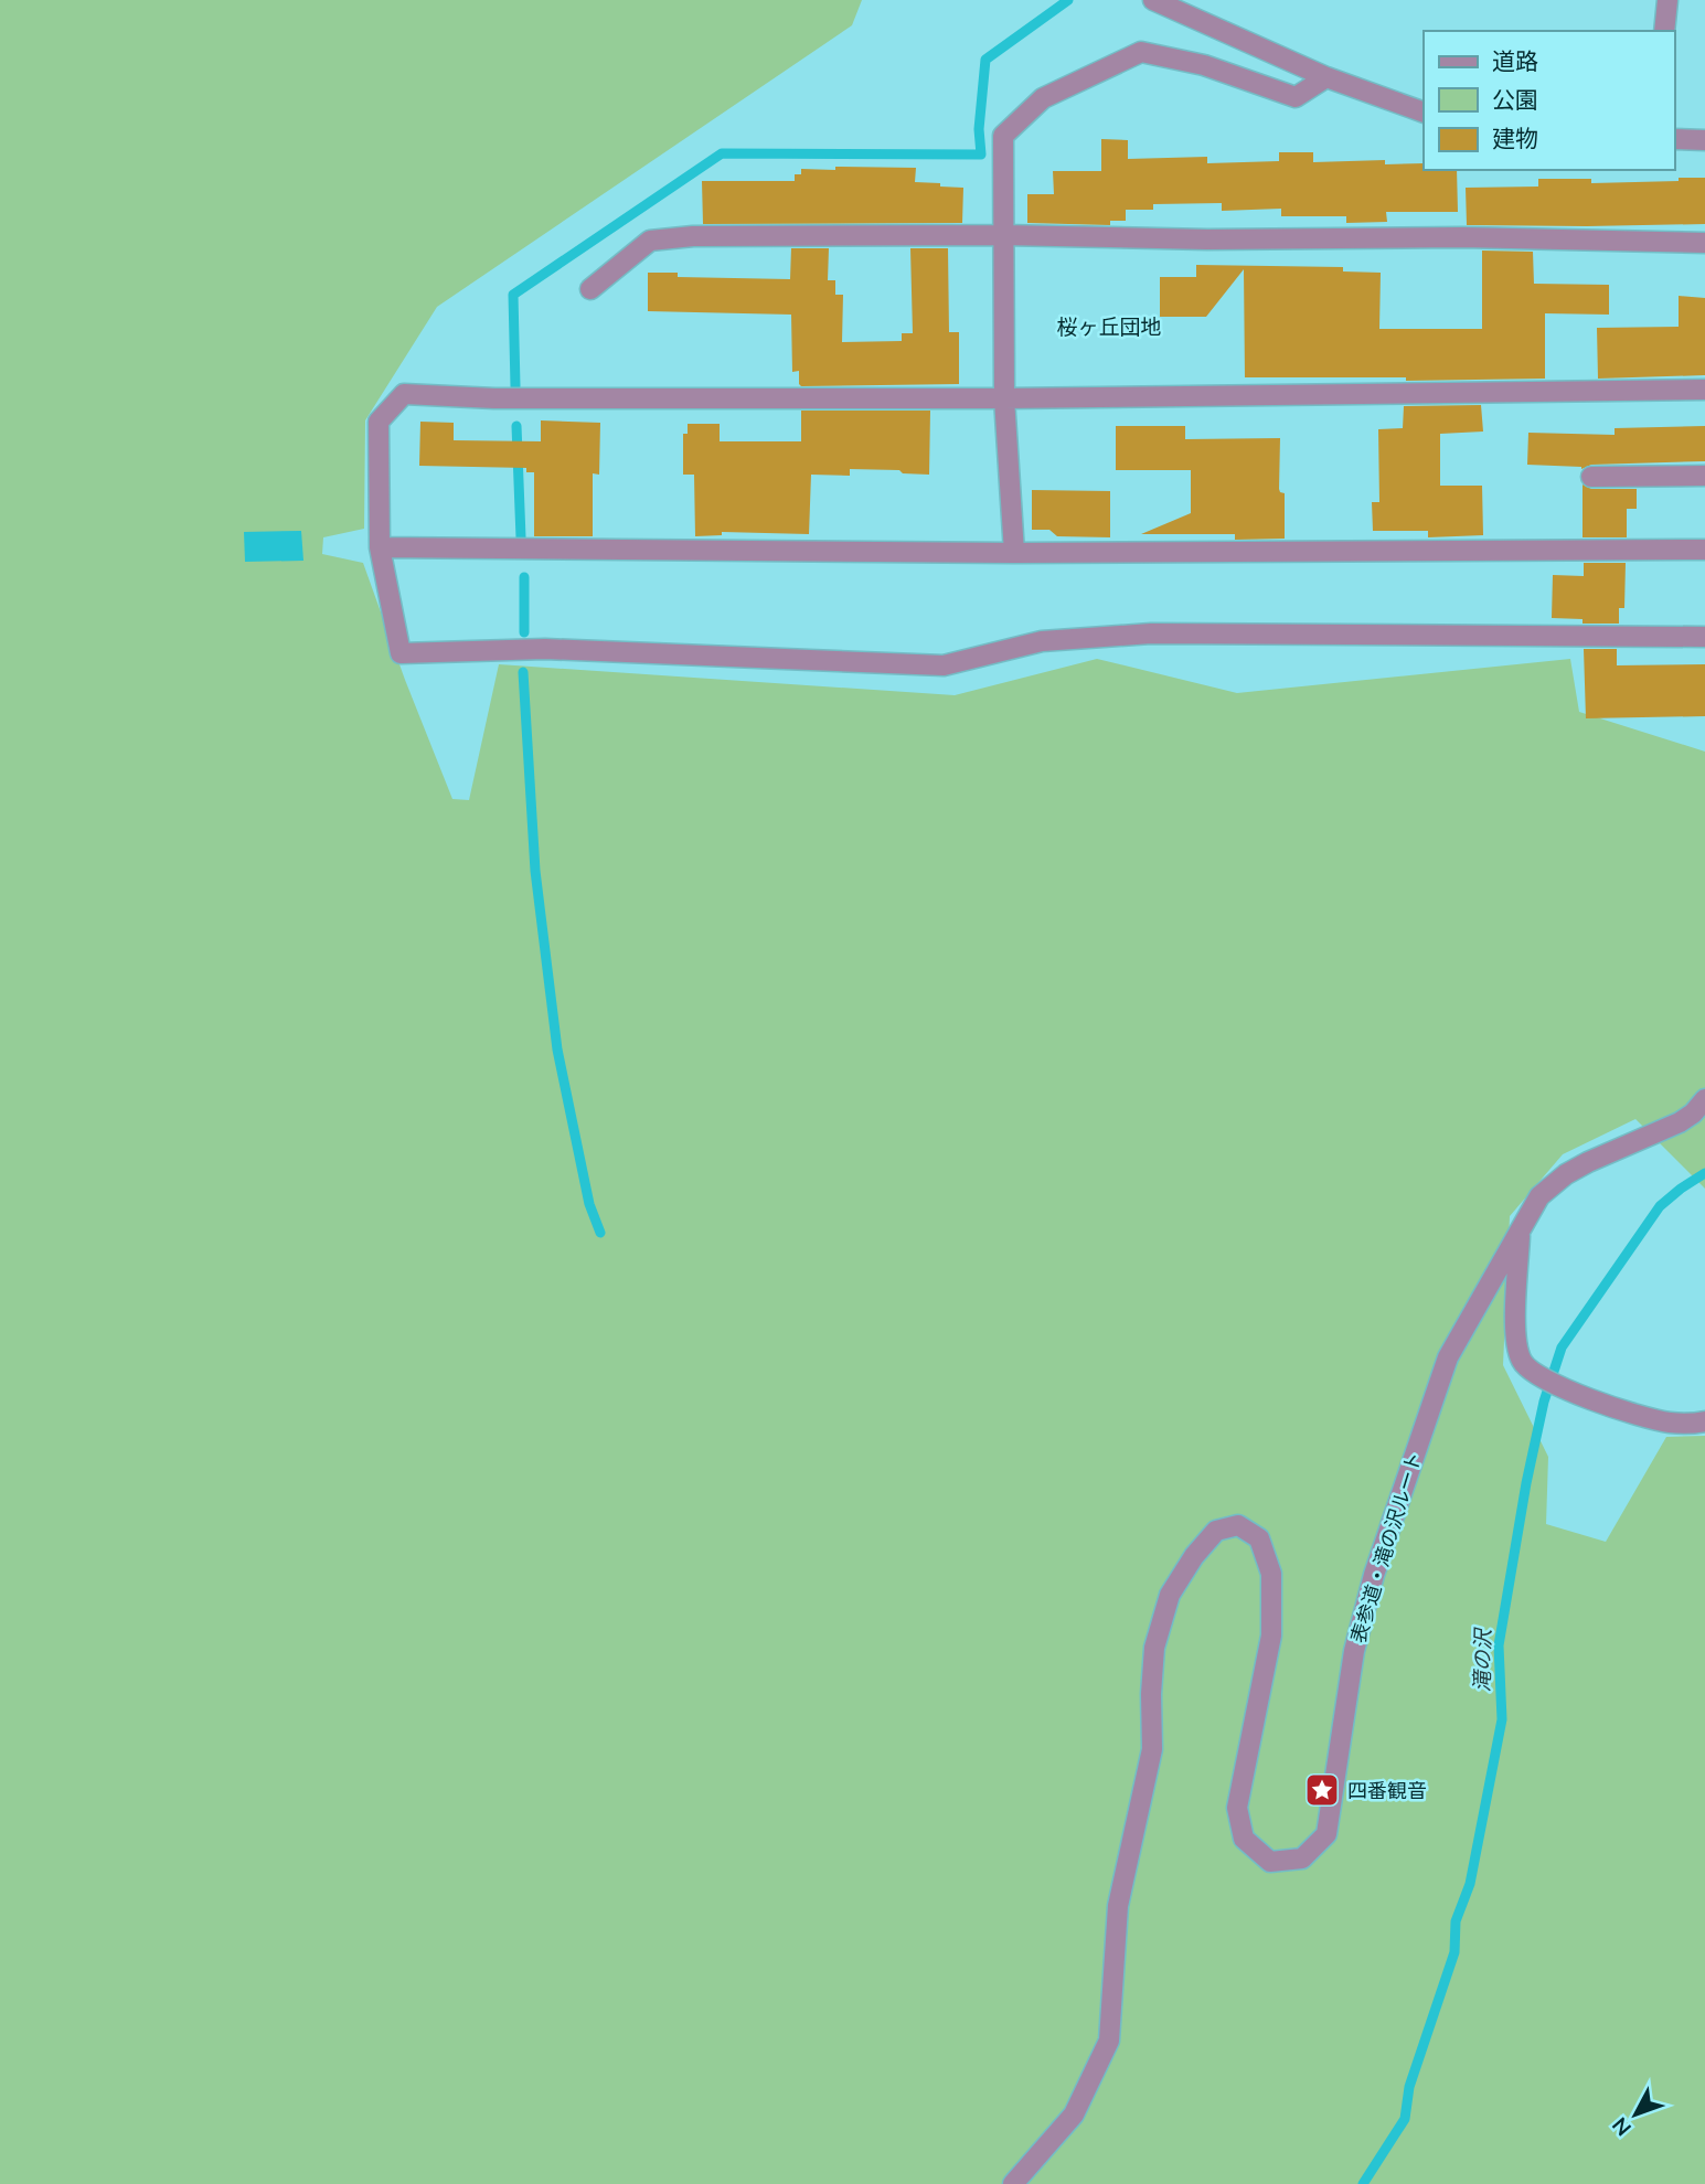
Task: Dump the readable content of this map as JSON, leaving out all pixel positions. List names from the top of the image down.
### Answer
{
  "streets": {
    "street": ["表参道・滝の沢ルート"]
  },
  "districts": ["桜ヶ丘団地"],
  "water": ["滝の沢"],
  "places": {
    "place": ["四番観音"]
  },
  "legend": ["道路", "公園", "建物"],
  "north": "bottom left"
}
